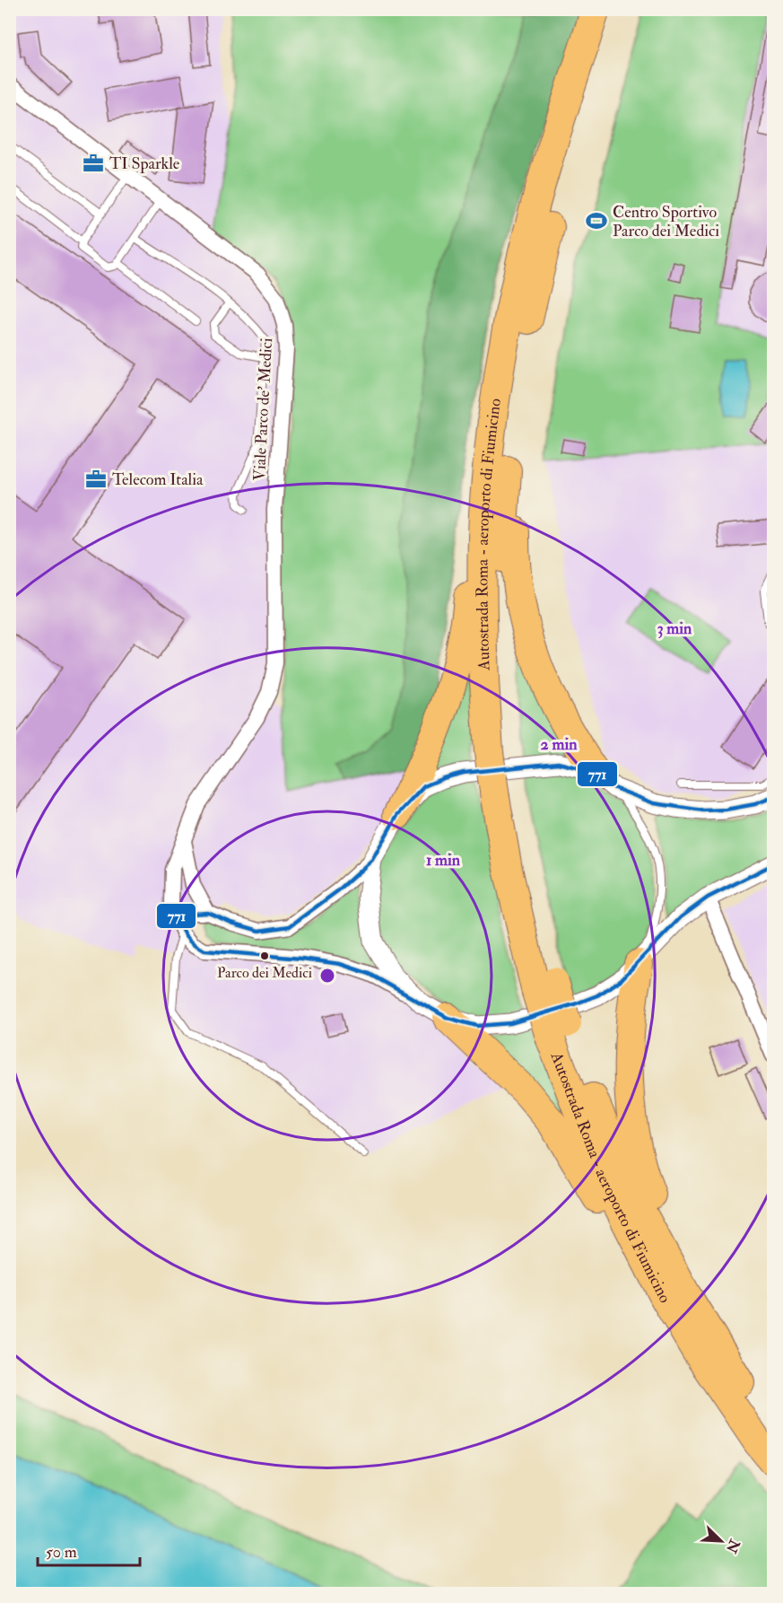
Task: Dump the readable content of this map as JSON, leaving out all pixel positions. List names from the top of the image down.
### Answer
{
  "streets": {
    "highway": ["Autostrada Roma - aeroporto di Fiumicino"],
    "street": ["Viale Parco de' Medici"]
  },
  "places": {
    "office": ["TI Sparkle", "Telecom Italia"],
    "sports": ["Centro Sportivo Parco dei Medici"],
    "other": ["Parco dei Medici"]
  },
  "lines": ["transit line 771"],
  "scale_bar": "50 m",
  "north": "bottom right",
  "rings": ["3 min", "2 min", "1 min"]
}
